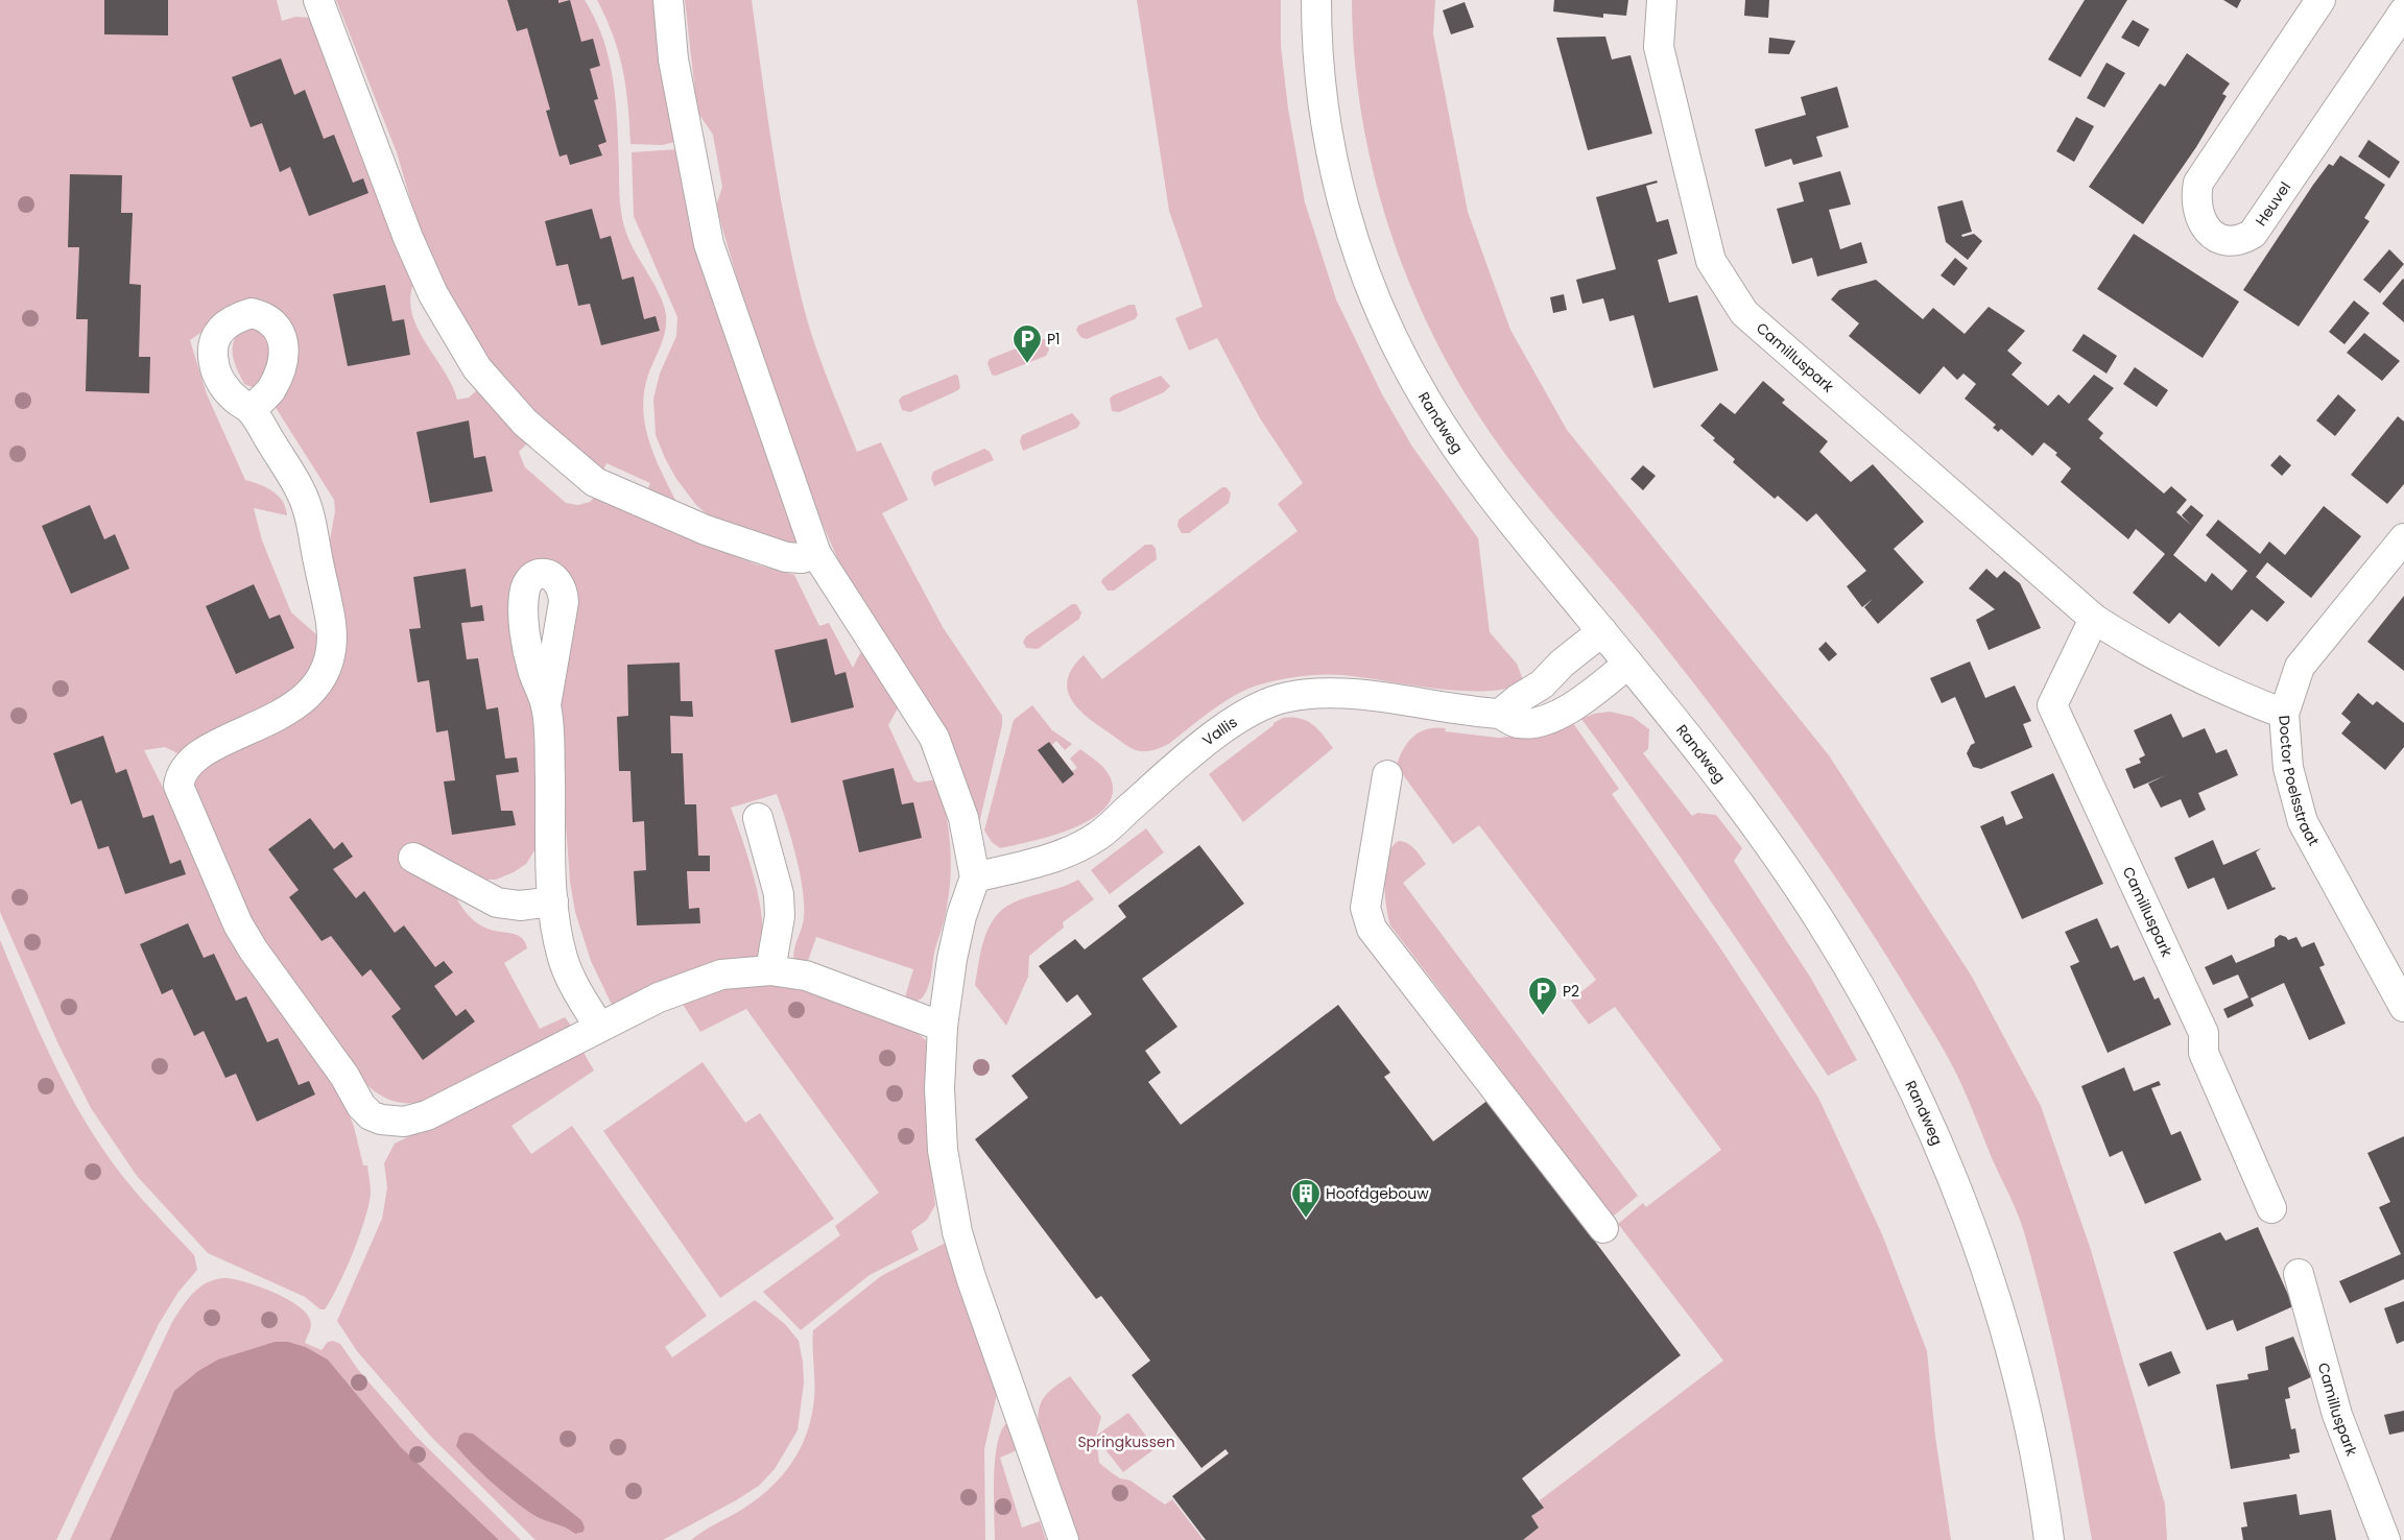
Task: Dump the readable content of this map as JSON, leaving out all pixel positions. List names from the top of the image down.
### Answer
{
  "streets": {
    "street": [
      "Heuvel",
      "Camilluspark",
      "Randweg",
      "Vallis",
      "Doctor Poelsstraat"
    ]
  },
  "crossings": [
    ["Camilluspark", "Doctor Poelsstraat"],
    ["Randweg", "Vallis"]
  ],
  "parks": ["Springkussen"],
  "places": {
    "parking": ["P1", "P2"],
    "building": ["Hoofdgebouw"]
  }
}
